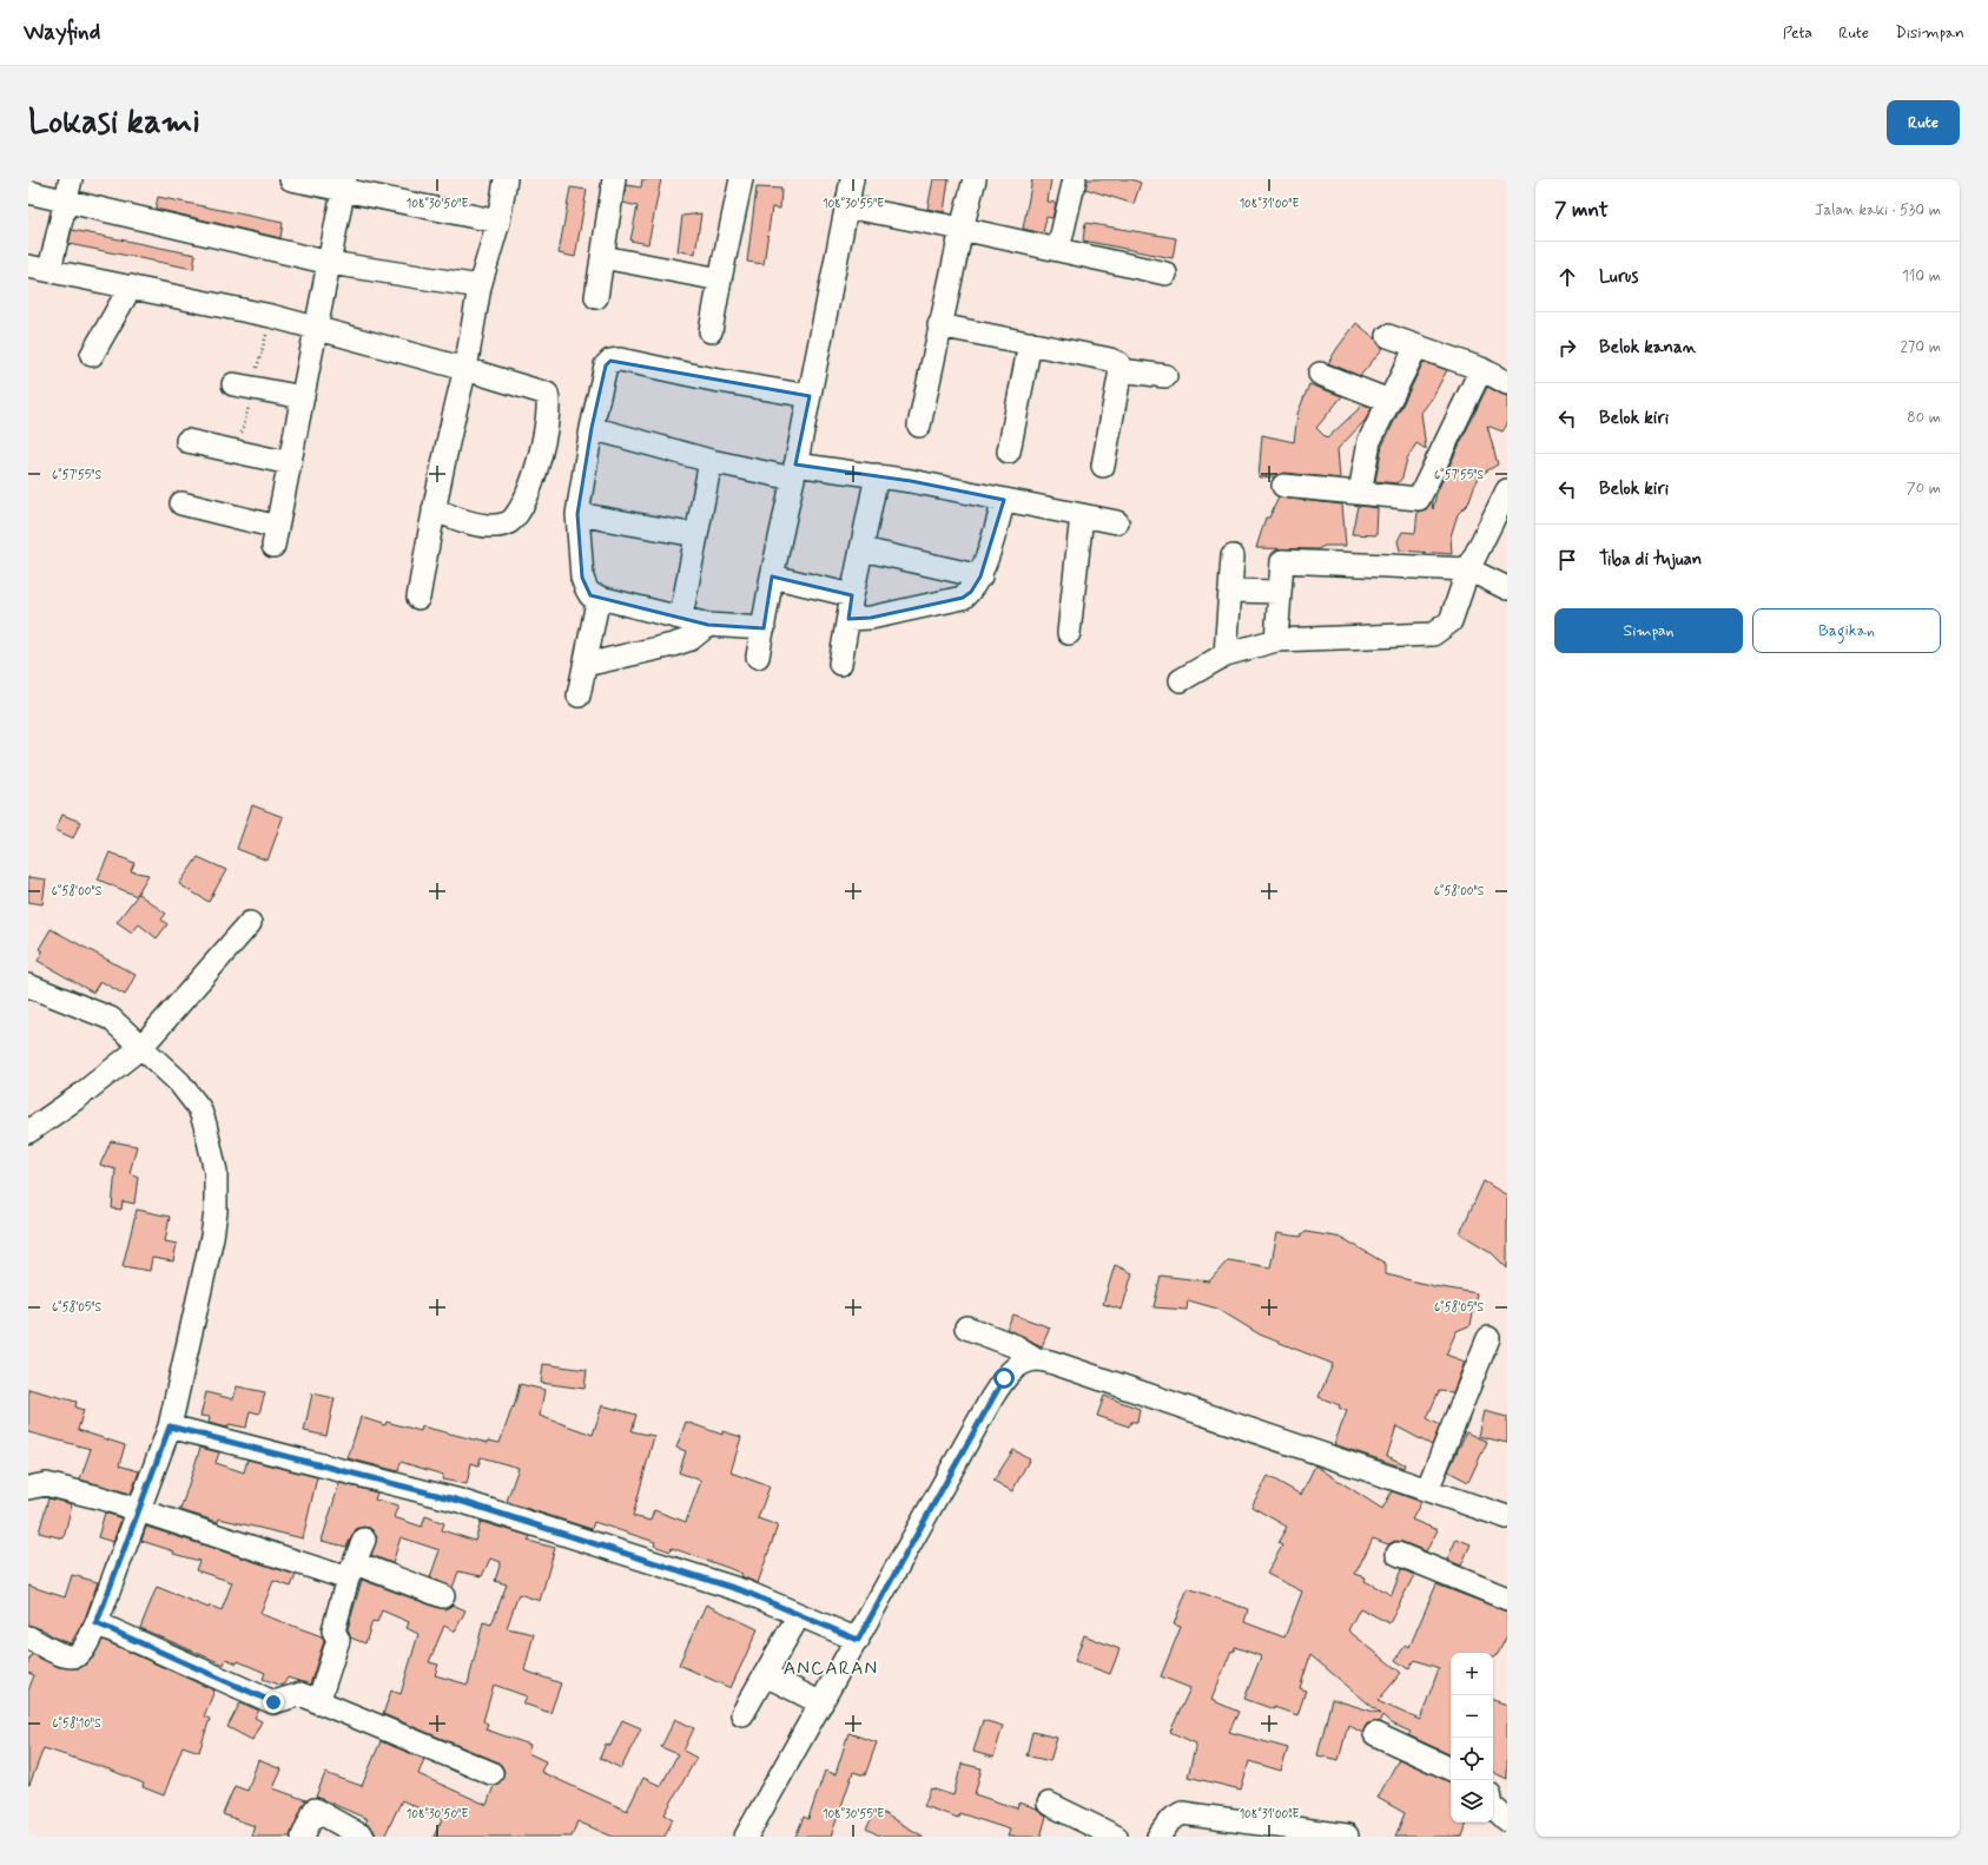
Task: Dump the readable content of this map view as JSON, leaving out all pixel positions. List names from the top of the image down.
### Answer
{
  "districts": ["ANCARAN"],
  "page": {
    "header": "Wayfind",
    "nav": ["Peta", "Rute", "Disimpan"],
    "buttons": [
      "Rute",
      ["Simpan", "Bagikan"]
    ],
    "title": "Lokasi kami",
    "heading": ["7 mnt", "Jalan kaki · 530 m"],
    "list": [
      ["Lurus", "110 m"],
      ["Belok kanan", "270 m"],
      ["Belok kiri", "80 m"],
      ["Belok kiri", "70 m"],
      "Tiba di tujuan"
    ],
    "map_buttons": ["+", "−"]
  },
  "coordinates": [
    "108°30'50\"E",
    "108°30'55\"E",
    "108°31'00\"E",
    "6°57'55\"S",
    "6°58'00\"S",
    "6°58'05\"S",
    "6°58'10\"S"
  ]
}
